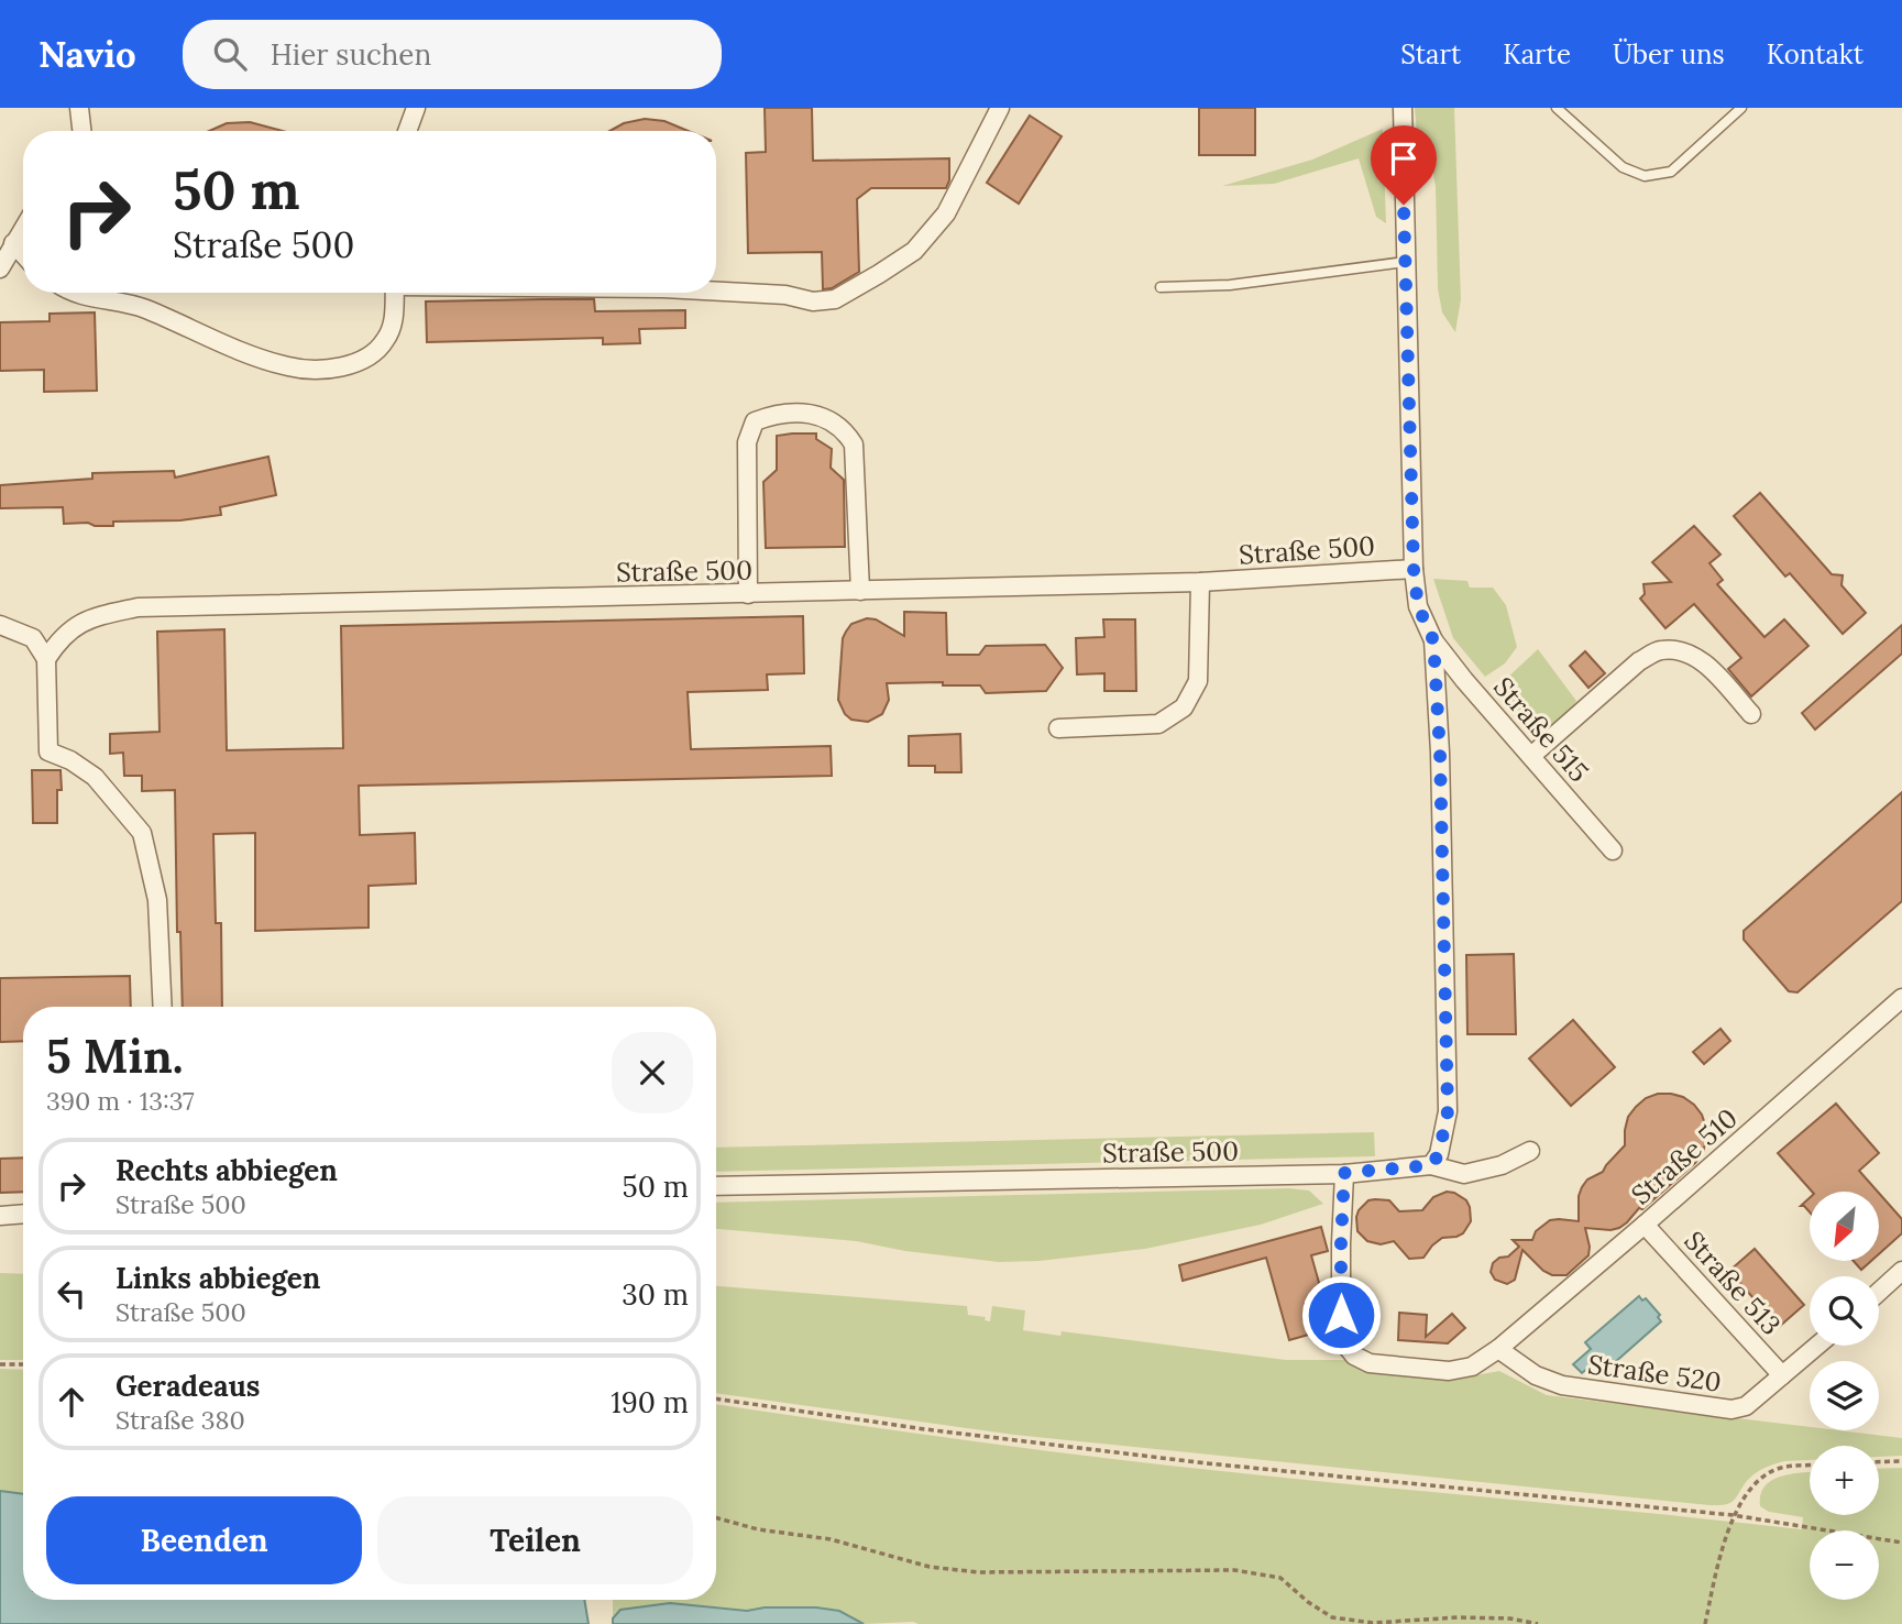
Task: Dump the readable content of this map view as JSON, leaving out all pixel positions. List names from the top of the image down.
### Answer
{
  "streets": {
    "street": [
      "Straße 500",
      "Straße 515",
      "Straße 510",
      "Straße 513",
      "Straße 520"
    ]
  },
  "crossings": [
    ["Straße 500", "Straße 515"],
    ["Straße 500", "Straße 510"],
    ["Straße 510", "Straße 513"],
    ["Straße 510", "Straße 520"],
    ["Straße 513", "Straße 520"]
  ],
  "north": "bottom left",
  "page": {
    "header": "Navio",
    "search": "Hier suchen",
    "nav": [
      "Start",
      "Karte",
      "Über uns",
      "Kontakt"
    ],
    "turn": ["50 m", "Straße 500"],
    "heading": ["5 Min.", "390 m · 13:37"],
    "list": [
      {
        "name": "Rechts abbiegen",
        "note": "Straße 500",
        "value": "50 m"
      },
      {
        "name": "Links abbiegen",
        "note": "Straße 500",
        "value": "30 m"
      },
      {
        "name": "Geradeaus",
        "note": "Straße 380",
        "value": "190 m"
      }
    ],
    "map_buttons": ["+", "−"],
    "buttons": ["Beenden", "Teilen"]
  }
}
